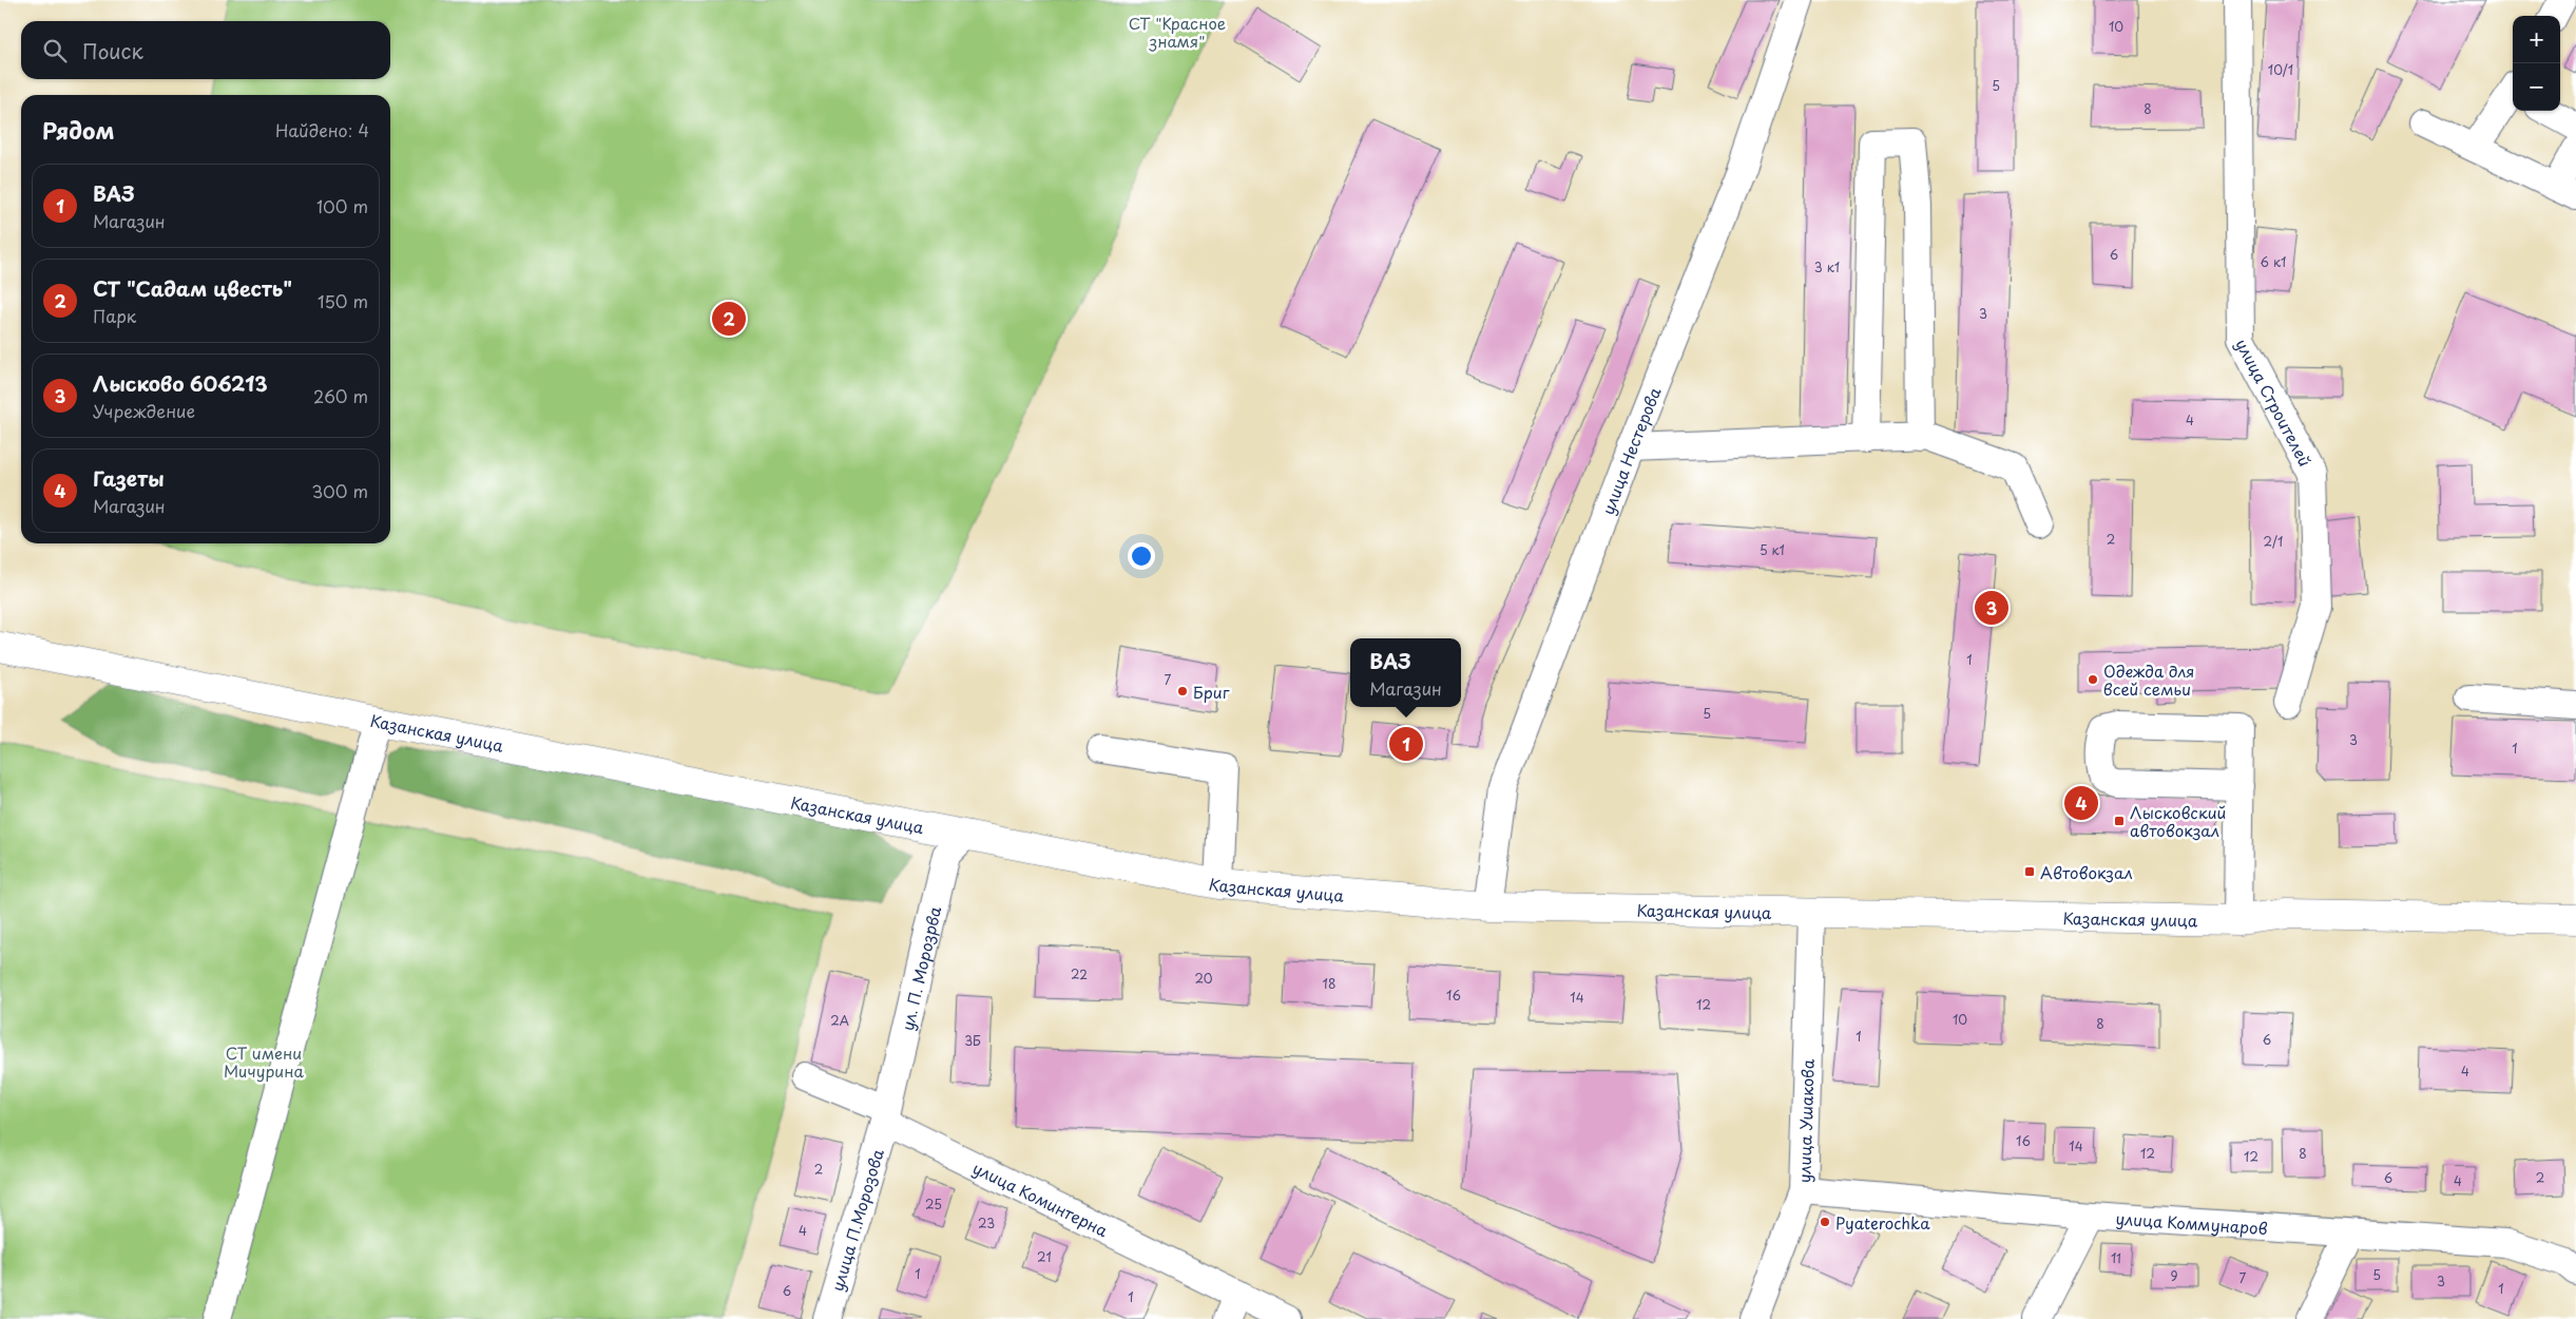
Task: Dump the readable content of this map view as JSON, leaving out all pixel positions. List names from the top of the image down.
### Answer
{
  "streets": {
    "highway": ["Казанская улица"],
    "street": [
      "улица Строителей",
      "улица Нестерова",
      "ул. П. Морозрва",
      "улица Ушакова",
      "улица Коминтерна",
      "улица П.Морозова",
      "улица Коммунаров"
    ]
  },
  "crossings": [
    ["улица Нестерова", "Казанская улица"],
    ["Казанская улица", "ул. П. Морозрва"],
    ["Казанская улица", "улица Ушакова"],
    ["ул. П. Морозрва", "улица Коминтерна"],
    ["ул. П. Морозрва", "улица П.Морозова"],
    ["улица Ушакова", "улица Коммунаров"],
    ["улица Коминтерна", "улица П.Морозова"]
  ],
  "parks": ["СТ \"Красное знамя\"", "СТ имени Мичурина"],
  "places": {
    "other": ["Одежда для всей семьи", "Бриг", "Pyaterochka"],
    "transit": ["Лысковский автовокзал", "Автовокзал"]
  },
  "house_numbers": [
    "10",
    "10/1",
    "5",
    "8",
    "6",
    "6 к1",
    "3 к1",
    "3",
    "4",
    "2",
    "2/1",
    "5 к1",
    "1",
    "7",
    "5",
    "3",
    "1",
    "22",
    "20",
    "18",
    "16",
    "14",
    "12",
    "10",
    "2А",
    "8",
    "1",
    "6",
    "3Б",
    "4",
    "16",
    "14",
    "12",
    "8",
    "12",
    "2",
    "6",
    "2",
    "4",
    "25",
    "23",
    "4",
    "21",
    "11",
    "1",
    "5",
    "9",
    "7",
    "3",
    "1",
    "6",
    "1"
  ],
  "page": {
    "map_buttons": ["+", "−"],
    "search": "Поиск",
    "heading": ["Рядом", "Найдено: 4"],
    "list": [
      {
        "mark": "1",
        "name": "ВАЗ",
        "note": "Магазин",
        "value": "100 m"
      },
      {
        "mark": "2",
        "name": "СТ \"Садам цвесть\"",
        "note": "Парк",
        "value": "150 m"
      },
      {
        "mark": "3",
        "name": "Лысково 606213",
        "note": "Учреждение",
        "value": "260 m"
      },
      {
        "mark": "4",
        "name": "Газеты",
        "note": "Магазин",
        "value": "300 m"
      }
    ],
    "pins": [
      "2",
      "3",
      "1",
      "4"
    ],
    "popup": ["ВАЗ", "Магазин"]
  }
}
